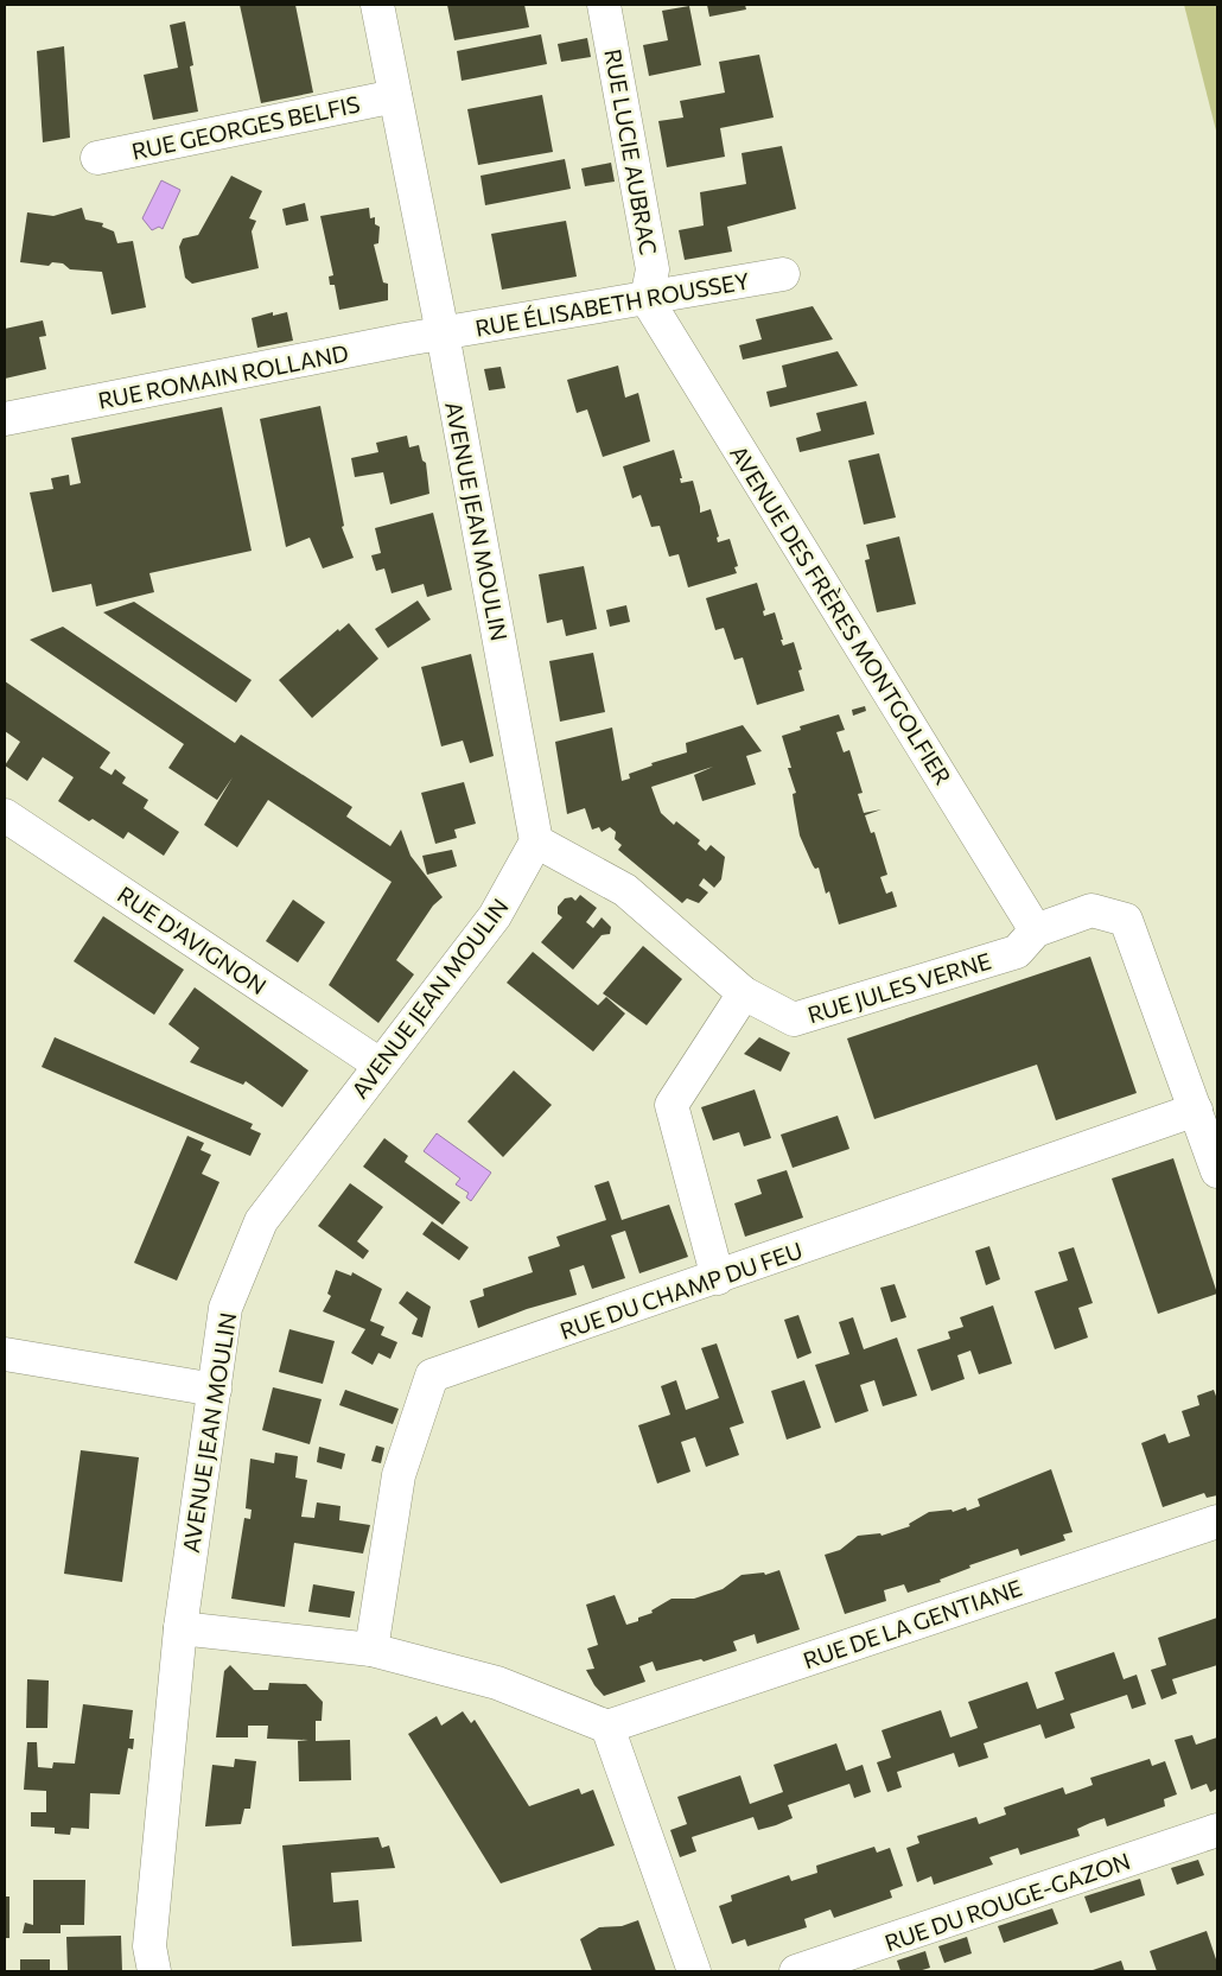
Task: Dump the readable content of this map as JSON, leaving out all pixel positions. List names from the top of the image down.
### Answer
{
  "streets": {
    "street": [
      "RUE GEORGES BELFIS",
      "RUE LUCIE AUBRAC",
      "RUE ÉLISABETH ROUSSEY",
      "RUE ROMAIN ROLLAND",
      "AVENUE JEAN MOULIN",
      "AVENUE DES FRÈRES MONTGOLFIER",
      "RUE D'AVIGNON",
      "RUE JULES VERNE",
      "RUE DU CHAMP DU FEU",
      "RUE DE LA GENTIANE",
      "RUE DU ROUGE-GAZON"
    ]
  },
  "crossings": [
    ["RUE GEORGES BELFIS", "AVENUE JEAN MOULIN"],
    ["RUE LUCIE AUBRAC", "RUE ÉLISABETH ROUSSEY"],
    ["RUE LUCIE AUBRAC", "AVENUE DES FRÈRES MONTGOLFIER"],
    ["RUE ÉLISABETH ROUSSEY", "RUE ROMAIN ROLLAND"],
    ["RUE ÉLISABETH ROUSSEY", "AVENUE JEAN MOULIN"],
    ["RUE ÉLISABETH ROUSSEY", "AVENUE DES FRÈRES MONTGOLFIER"],
    ["RUE ROMAIN ROLLAND", "AVENUE JEAN MOULIN"],
    ["AVENUE JEAN MOULIN", "RUE D'AVIGNON"],
    ["AVENUE JEAN MOULIN", "RUE JULES VERNE"],
    ["AVENUE DES FRÈRES MONTGOLFIER", "RUE JULES VERNE"],
    ["RUE JULES VERNE", "RUE DU CHAMP DU FEU"]
  ]
}
